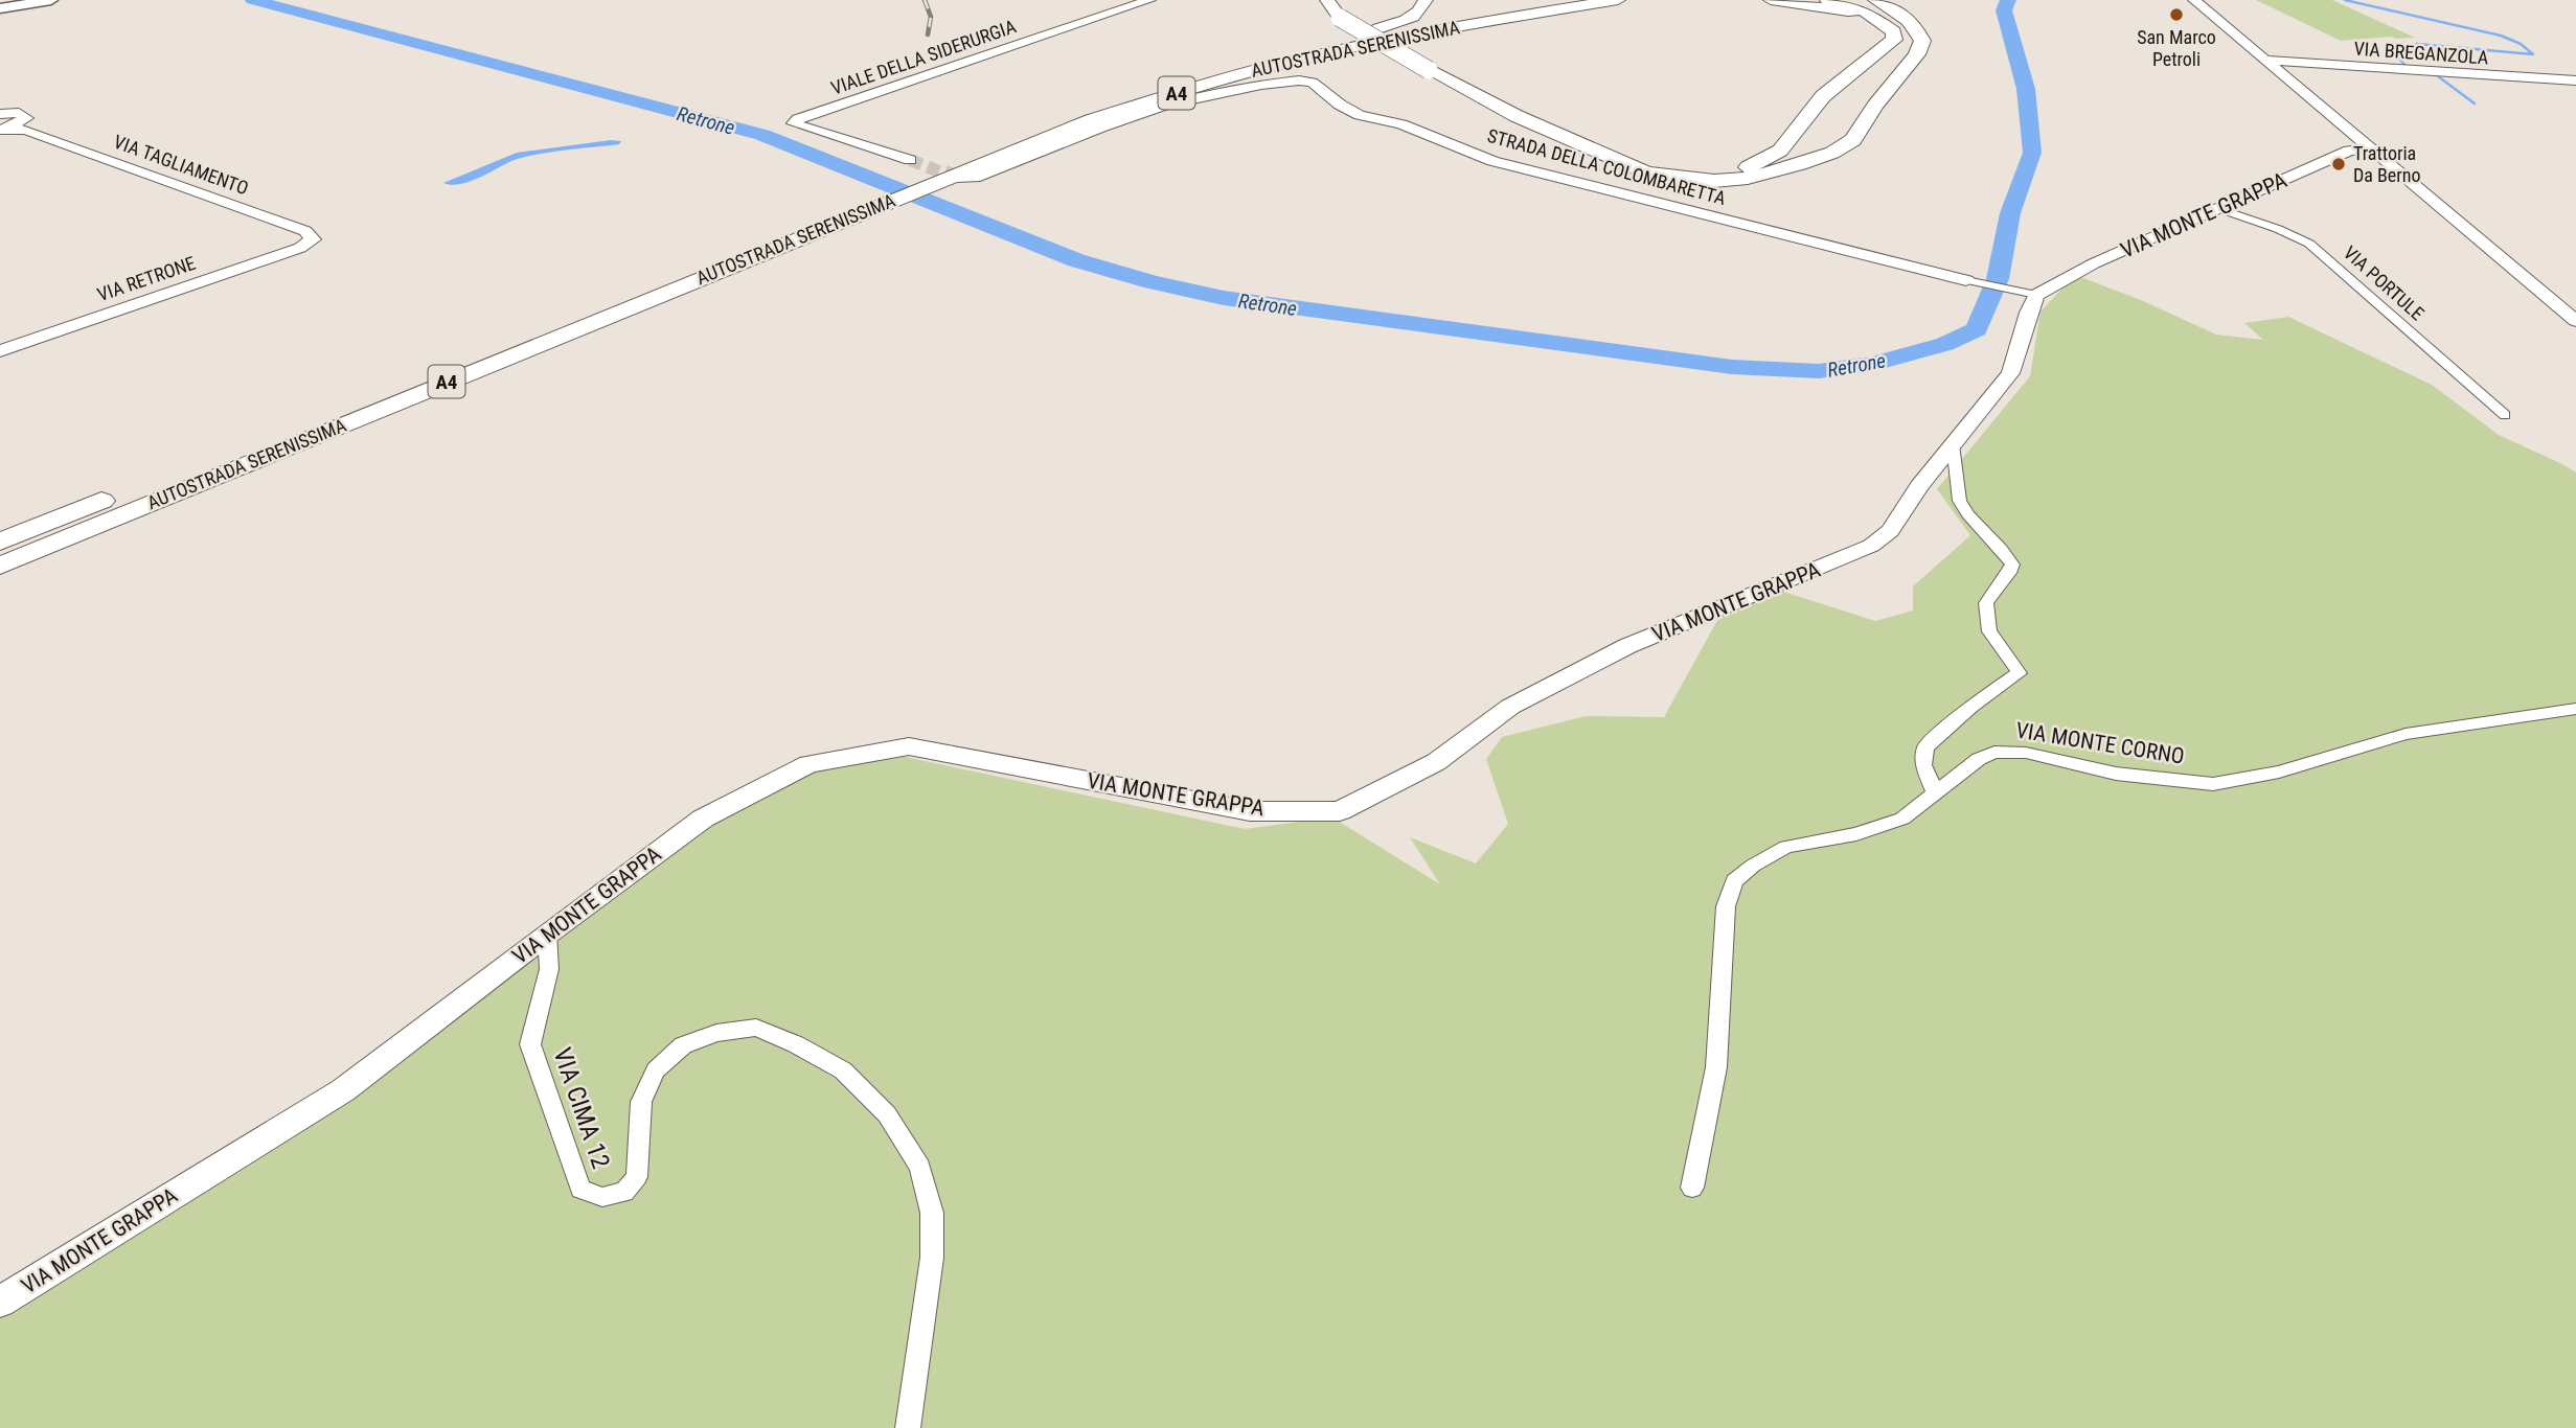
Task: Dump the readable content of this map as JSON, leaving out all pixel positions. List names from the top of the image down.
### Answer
{
  "streets": {
    "highway": ["AUTOSTRADA SERENISSIMA", "A4"],
    "street": [
      "VIA BREGANZOLA",
      "VIALE DELLA SIDERURGIA",
      "VIA TAGLIAMENTO",
      "STRADA DELLA COLOMBARETTA",
      "VIA MONTE GRAPPA",
      "VIA RETRONE",
      "VIA PORTULE",
      "VIA MONTE CORNO",
      "VIA CIMA 12"
    ]
  },
  "crossings": [
    ["AUTOSTRADA SERENISSIMA", "VIALE DELLA SIDERURGIA"],
    ["VIA TAGLIAMENTO", "VIA RETRONE"],
    ["VIA MONTE GRAPPA", "VIA PORTULE"],
    ["VIA MONTE GRAPPA", "VIA CIMA 12"]
  ],
  "water": ["Retrone"],
  "places": ["San Marco Petroli", "Trattoria Da Berno"]
}
